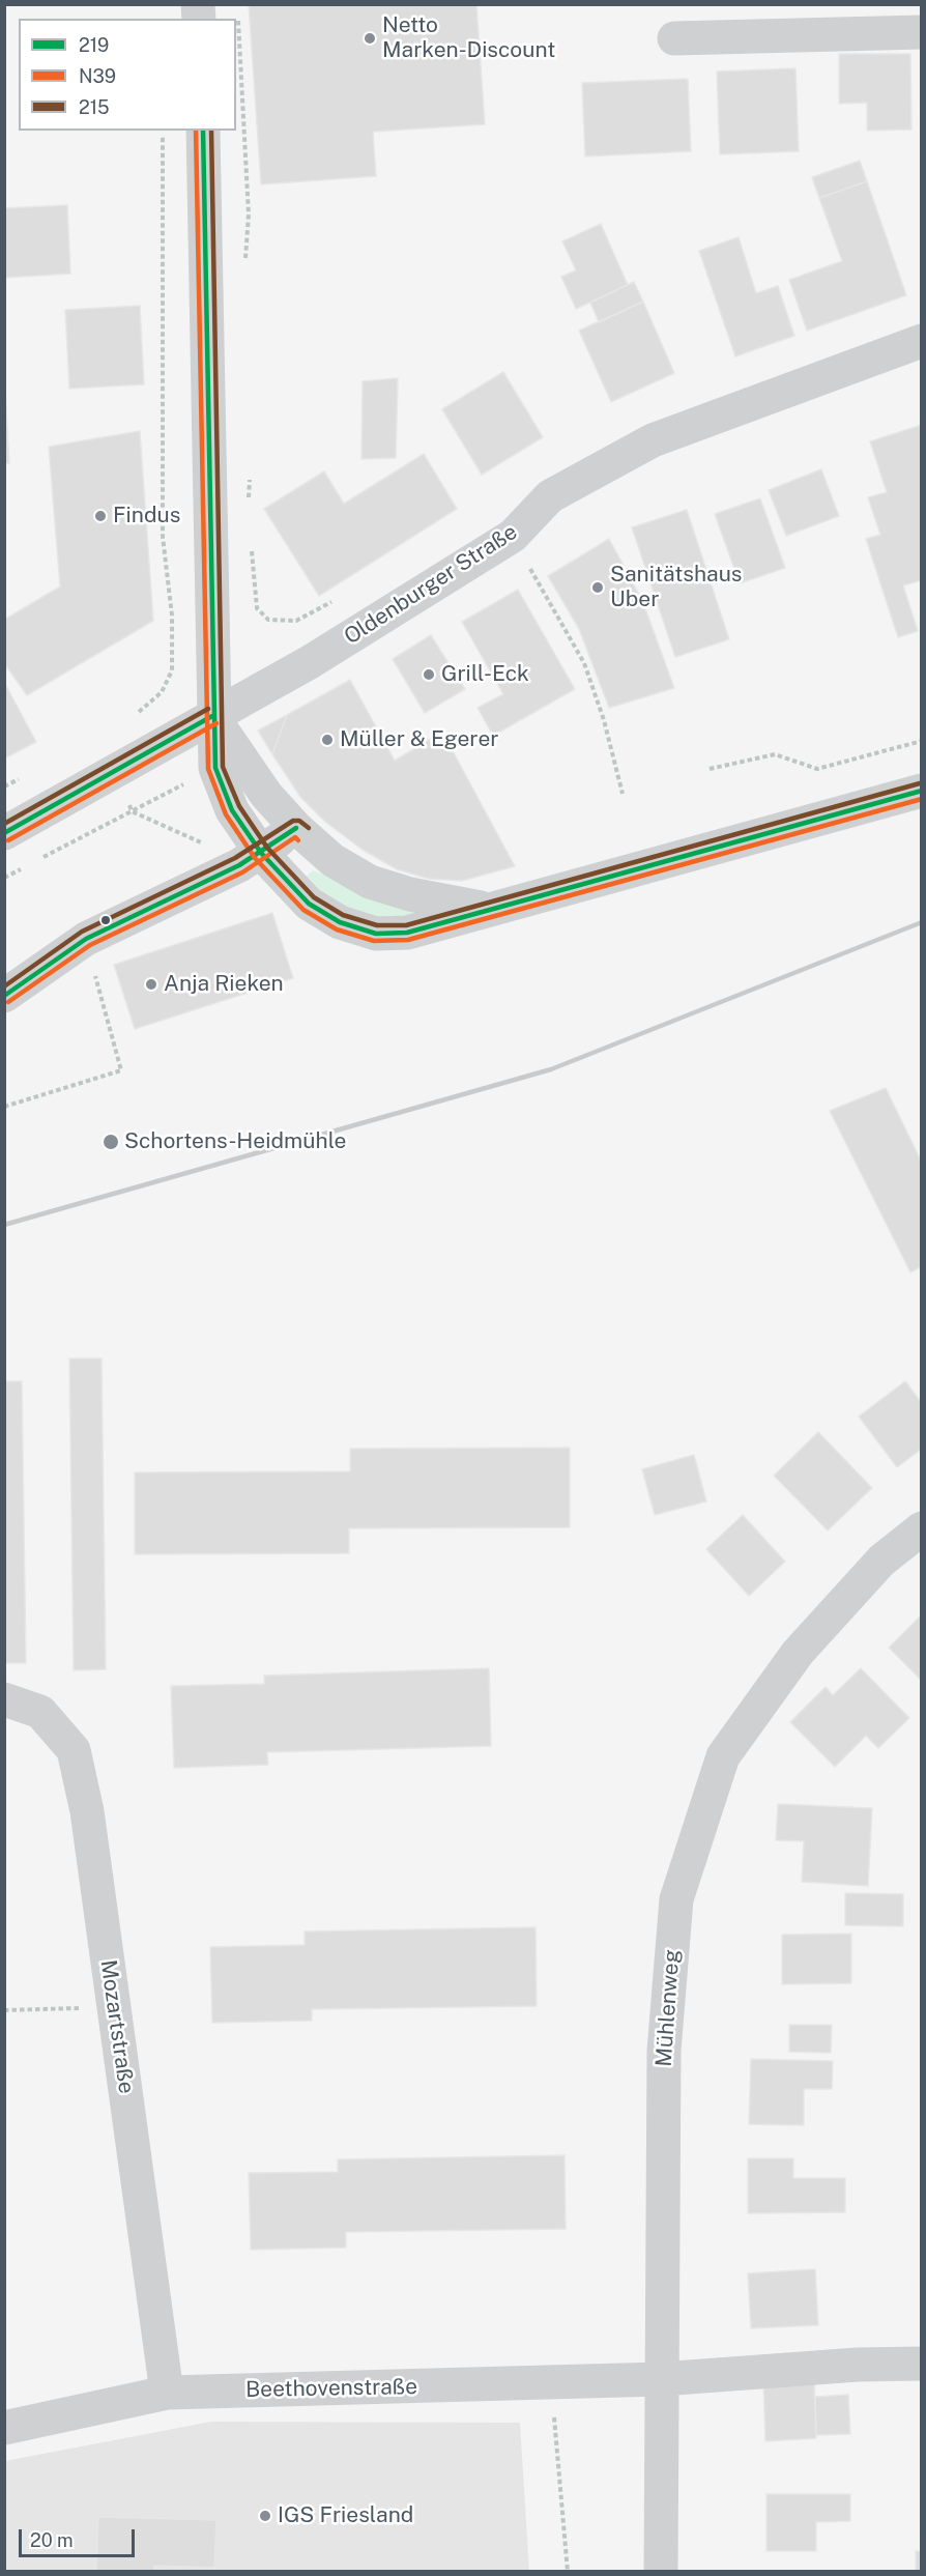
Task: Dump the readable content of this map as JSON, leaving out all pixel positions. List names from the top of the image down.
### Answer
{
  "streets": {
    "street": [
      "Oldenburger Straße",
      "Mühlenweg",
      "Mozartstraße",
      "Beethovenstraße"
    ]
  },
  "crossings": [
    ["Mühlenweg", "Beethovenstraße"],
    ["Mozartstraße", "Beethovenstraße"]
  ],
  "places": [
    "Netto Marken-Discount",
    "Findus",
    "Sanitätshaus Uber",
    "Grill-Eck",
    "Müller & Egerer",
    "Anja Rieken",
    "Schortens-Heidmühle",
    "IGS Friesland"
  ],
  "lines": ["transit line 219", "transit line N39", "transit line 215"],
  "legend": ["219", "N39", "215"],
  "scale_bar": "20 m"
}
